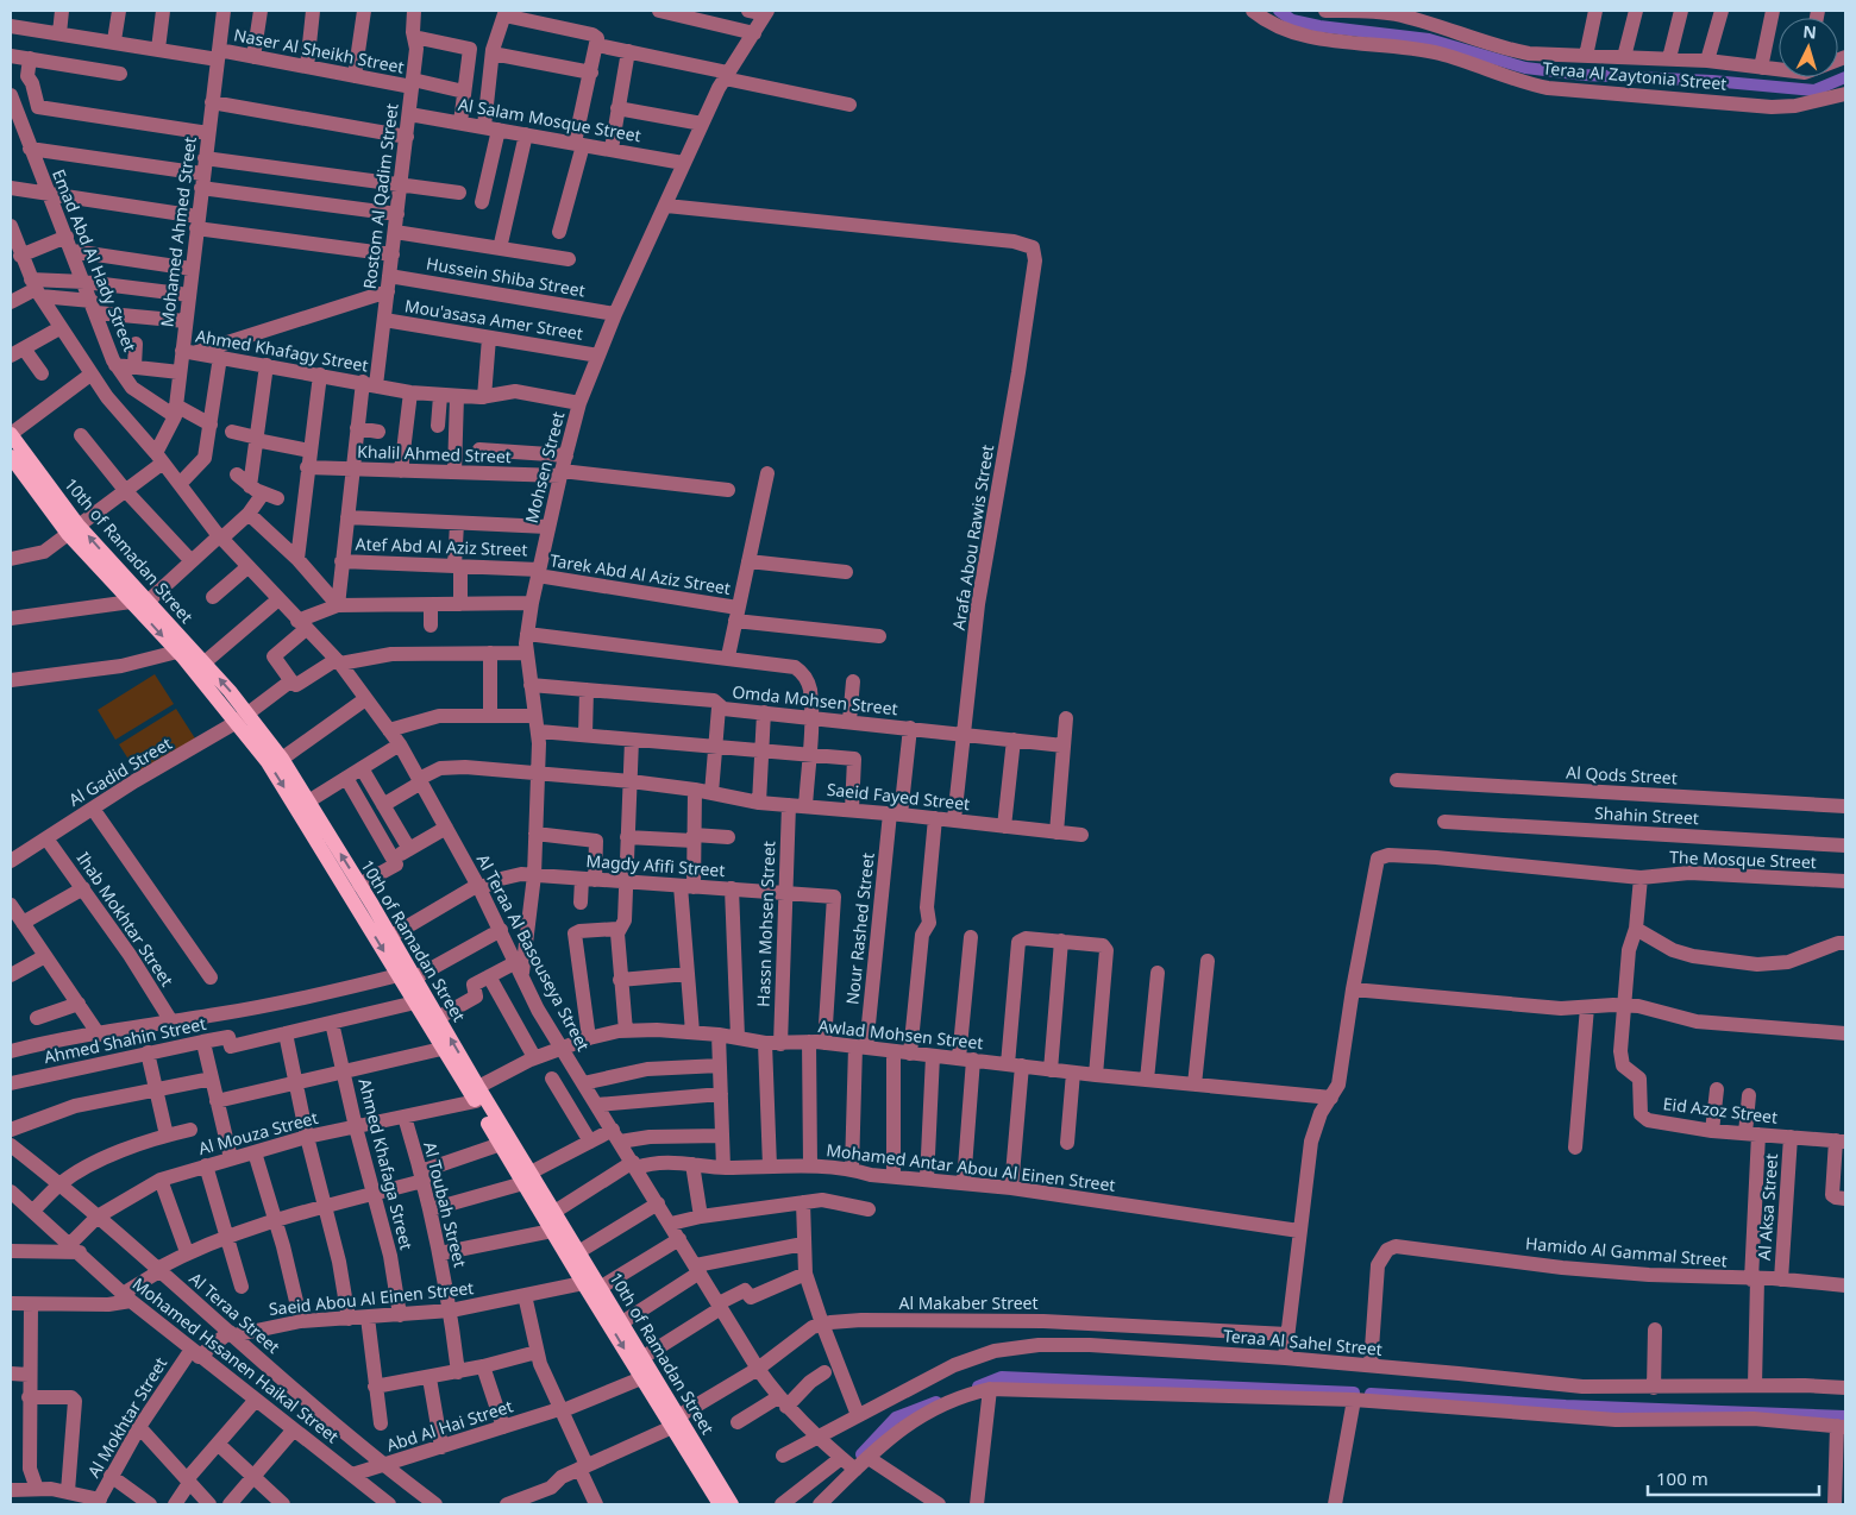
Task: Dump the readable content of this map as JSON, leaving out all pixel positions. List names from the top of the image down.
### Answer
{
  "streets": {
    "main road": ["10th of Ramadan Street"],
    "street": [
      "Naser Al Sheikh Street",
      "Teraa Al Zaytonia Street",
      "Al Salam Mosque Street",
      "Rostom Al Qadim Street",
      "Mohamed Ahmed Street",
      "Emad Abd Al Hady Street",
      "Hussein Shiba Street",
      "Mou'asasa Amer Street",
      "Ahmed Khafagy Street",
      "Khalil Ahmed Street",
      "Mohsen Street",
      "Arafa Abou Rawis Street",
      "Atef Abd Al Aziz Street",
      "Tarek Abd Al Aziz Street",
      "Omda Mohsen Street",
      "Al Gadid Street",
      "Al Qods Street",
      "Saeid Fayed Street",
      "Shahin Street",
      "The Mosque Street",
      "Magdy Afifi Street",
      "Ihab Mokhtar Street",
      "Hassn Mohsen Street",
      "Nour Rashed Street",
      "Al Teraa Al Basouseya Street",
      "Awlad Mohsen Street",
      "Ahmed Shahin Street",
      "Eid Azoz Street",
      "Al Mouza Street",
      "Ahmed Khafaga Street",
      "Mohamed Antar Abou Al Einen Street",
      "Al Toubah Street",
      "Al Aksa Street",
      "Hamido Al Gammal Street",
      "Saeid Abou Al Einen Street",
      "Al Makaber Street",
      "Al Teraa Street",
      "Teraa Al Sahel Street",
      "Mohamed Hssanen Haikal Street",
      "Al Mokhtar Street",
      "Abd Al Hai Street"
    ]
  },
  "crossings": [
    ["Naser Al Sheikh Street", "Rostom Al Qadim Street"],
    ["Naser Al Sheikh Street", "Mohamed Ahmed Street"],
    ["Al Salam Mosque Street", "Rostom Al Qadim Street"],
    ["Al Salam Mosque Street", "Mohsen Street"],
    ["Rostom Al Qadim Street", "Hussein Shiba Street"],
    ["Rostom Al Qadim Street", "Mou'asasa Amer Street"],
    ["Rostom Al Qadim Street", "Ahmed Khafagy Street"],
    ["Rostom Al Qadim Street", "Khalil Ahmed Street"],
    ["Rostom Al Qadim Street", "Atef Abd Al Aziz Street"],
    ["Mohamed Ahmed Street", "Emad Abd Al Hady Street"],
    ["Mohamed Ahmed Street", "Ahmed Khafagy Street"],
    ["Mohamed Ahmed Street", "10th of Ramadan Street"],
    ["Mohamed Ahmed Street", "Al Teraa Al Basouseya Street"],
    ["Hussein Shiba Street", "Mohsen Street"],
    ["Mou'asasa Amer Street", "Mohsen Street"],
    ["Ahmed Khafagy Street", "Mohsen Street"],
    ["Khalil Ahmed Street", "Mohsen Street"],
    ["Mohsen Street", "Arafa Abou Rawis Street"],
    ["Mohsen Street", "Atef Abd Al Aziz Street"],
    ["Mohsen Street", "Tarek Abd Al Aziz Street"],
    ["Mohsen Street", "Omda Mohsen Street"],
    ["Mohsen Street", "Saeid Fayed Street"],
    ["Mohsen Street", "Magdy Afifi Street"],
    ["Mohsen Street", "Al Teraa Al Basouseya Street"],
    ["Arafa Abou Rawis Street", "Omda Mohsen Street"],
    ["Arafa Abou Rawis Street", "Saeid Fayed Street"],
    ["Atef Abd Al Aziz Street", "Tarek Abd Al Aziz Street"],
    ["10th of Ramadan Street", "Al Gadid Street"],
    ["10th of Ramadan Street", "Magdy Afifi Street"],
    ["10th of Ramadan Street", "Awlad Mohsen Street"],
    ["10th of Ramadan Street", "Ahmed Shahin Street"],
    ["10th of Ramadan Street", "Al Mouza Street"],
    ["10th of Ramadan Street", "Saeid Abou Al Einen Street"],
    ["10th of Ramadan Street", "Al Makaber Street"],
    ["10th of Ramadan Street", "Abd Al Hai Street"],
    ["Omda Mohsen Street", "Nour Rashed Street"],
    ["Al Gadid Street", "Ihab Mokhtar Street"],
    ["Al Gadid Street", "Al Teraa Al Basouseya Street"],
    ["Saeid Fayed Street", "Hassn Mohsen Street"],
    ["Saeid Fayed Street", "Nour Rashed Street"],
    ["Saeid Fayed Street", "Al Teraa Al Basouseya Street"],
    ["Magdy Afifi Street", "Hassn Mohsen Street"],
    ["Magdy Afifi Street", "Al Teraa Al Basouseya Street"],
    ["Magdy Afifi Street", "Awlad Mohsen Street"],
    ["Hassn Mohsen Street", "Awlad Mohsen Street"],
    ["Nour Rashed Street", "Awlad Mohsen Street"],
    ["Nour Rashed Street", "Mohamed Antar Abou Al Einen Street"],
    ["Al Teraa Al Basouseya Street", "Awlad Mohsen Street"],
    ["Al Teraa Al Basouseya Street", "Mohamed Antar Abou Al Einen Street"],
    ["Al Teraa Al Basouseya Street", "Al Makaber Street"],
    ["Al Teraa Al Basouseya Street", "Teraa Al Sahel Street"],
    ["Awlad Mohsen Street", "Al Mouza Street"],
    ["Ahmed Shahin Street", "Ahmed Khafaga Street"],
    ["Eid Azoz Street", "Al Aksa Street"],
    ["Al Mouza Street", "Ahmed Khafaga Street"],
    ["Al Mouza Street", "Al Toubah Street"],
    ["Al Mouza Street", "Al Teraa Street"],
    ["Al Mouza Street", "Mohamed Hssanen Haikal Street"],
    ["Ahmed Khafaga Street", "Saeid Abou Al Einen Street"],
    ["Al Toubah Street", "Saeid Abou Al Einen Street"],
    ["Al Aksa Street", "Hamido Al Gammal Street"],
    ["Hamido Al Gammal Street", "Teraa Al Sahel Street"],
    ["Saeid Abou Al Einen Street", "Al Teraa Street"],
    ["Saeid Abou Al Einen Street", "Al Mokhtar Street"],
    ["Al Teraa Street", "Al Mokhtar Street"],
    ["Al Teraa Street", "Abd Al Hai Street"],
    ["Mohamed Hssanen Haikal Street", "Al Mokhtar Street"],
    ["Mohamed Hssanen Haikal Street", "Abd Al Hai Street"]
  ],
  "scale_bar": "100 m",
  "north": "top"
}
